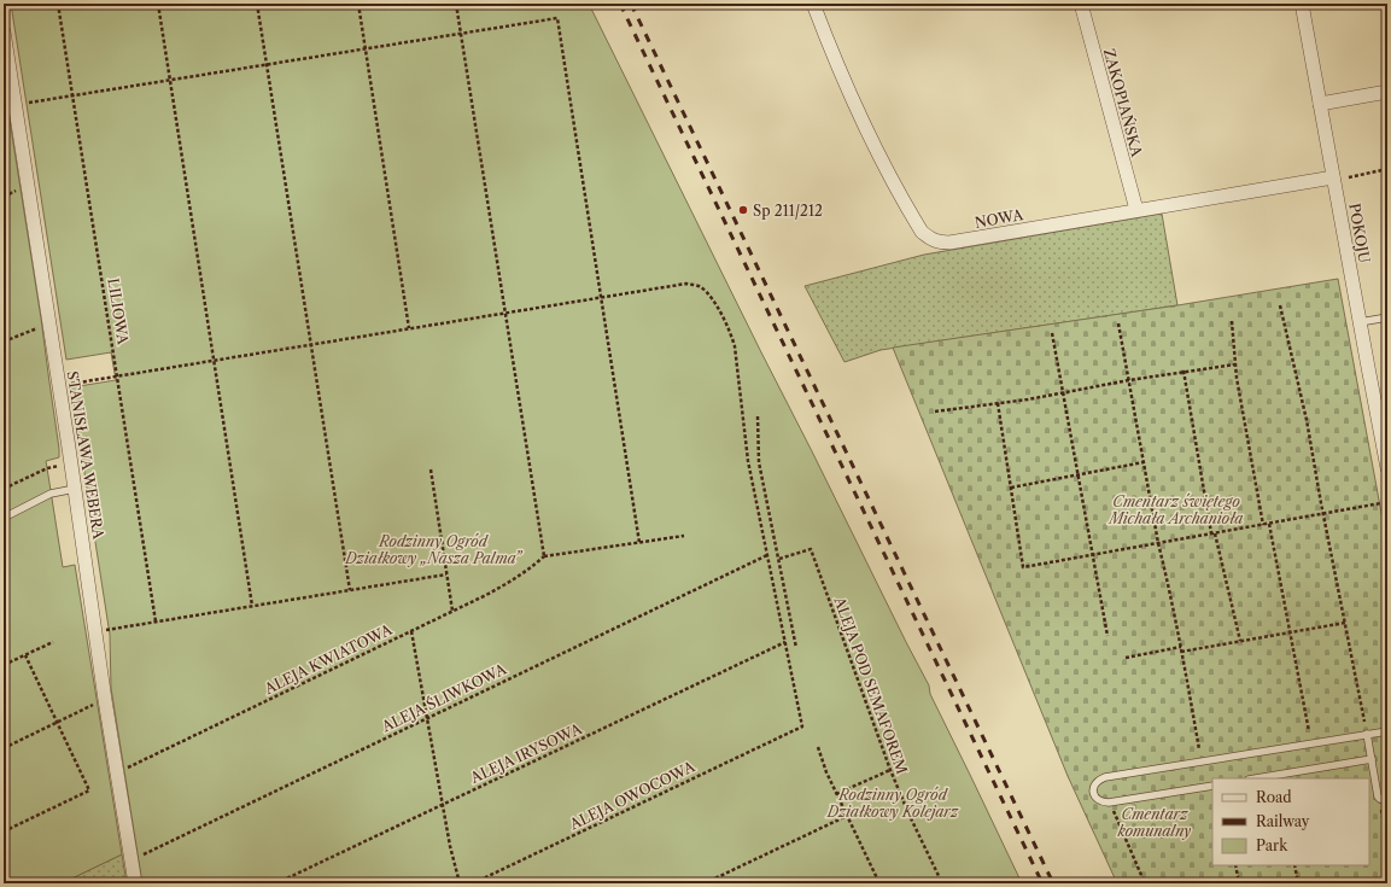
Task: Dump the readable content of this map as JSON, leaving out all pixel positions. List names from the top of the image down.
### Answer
{
  "streets": {
    "street": [
      "ZAKOPIAŃSKA",
      "NOWA",
      "POKOJU",
      "STANISŁAWA WEBERA"
    ],
    "path": [
      "LILIOWA",
      "ALEJA KWIATOWA",
      "ALEJA POD SEMAFOREM",
      "ALEJA ŚLIWKOWA",
      "ALEJA IRYSOWA",
      "ALEJA OWOCOWA"
    ]
  },
  "crossings": [
    ["ZAKOPIAŃSKA", "NOWA"],
    ["NOWA", "POKOJU"],
    ["STANISŁAWA WEBERA", "ALEJA KWIATOWA"],
    ["STANISŁAWA WEBERA", "ALEJA ŚLIWKOWA"],
    ["ALEJA IRYSOWA", "ALEJA OWOCOWA"]
  ],
  "parks": [
    "Cmentarz świętego Michała Archanioła",
    "Rodzinny Ogród Działkowy „Nasza Palma”",
    "Rodzinny Ogród Działkowy Kolejarz",
    "Cmentarz komunalny"
  ],
  "places": ["Sp 211/212"],
  "legend": ["Road", "Railway", "Park"]
}
